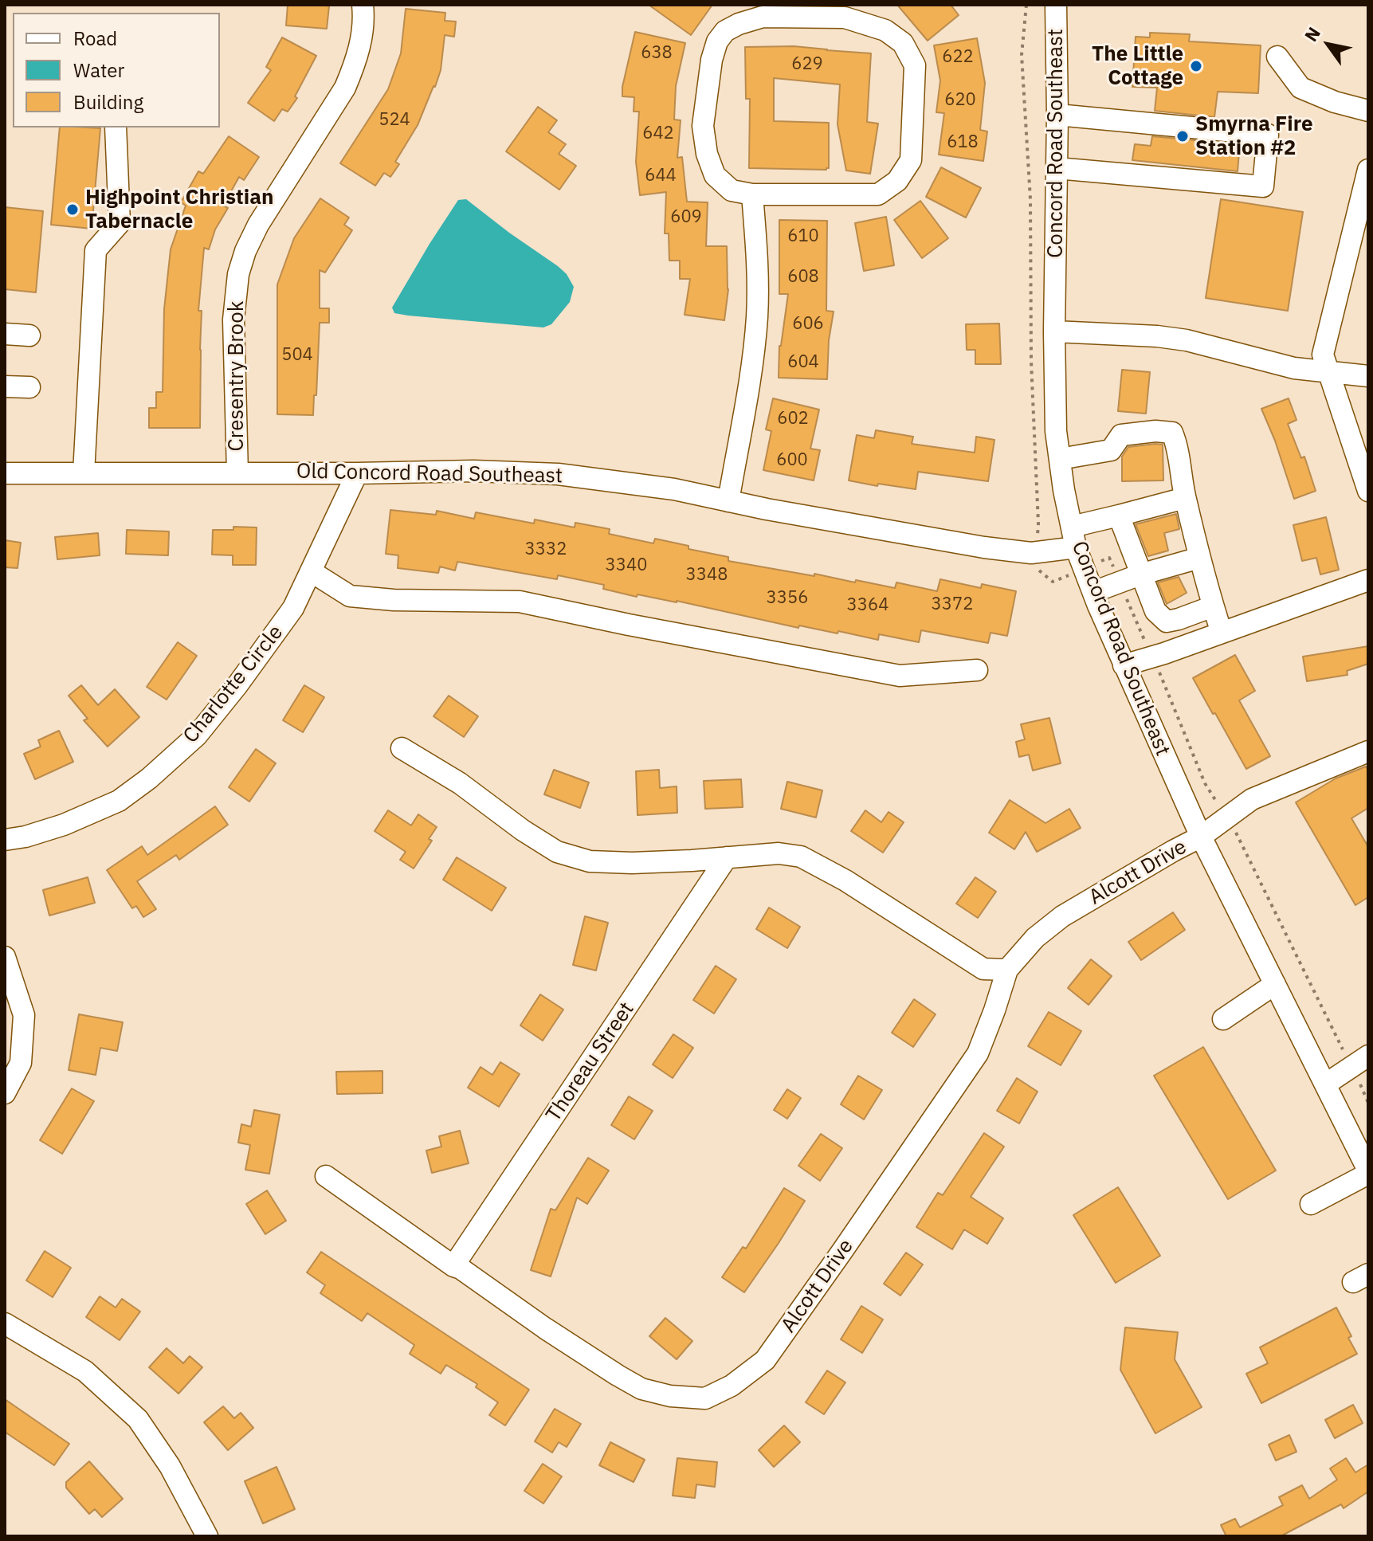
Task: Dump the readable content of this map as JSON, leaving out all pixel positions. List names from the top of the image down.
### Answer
{
  "streets": {
    "street": [
      "Concord Road Southeast",
      "Cresentry Brook",
      "Old Concord Road Southeast",
      "Charlotte Circle",
      "Alcott Drive",
      "Thoreau Street"
    ]
  },
  "crossings": [
    ["Concord Road Southeast", "Old Concord Road Southeast"],
    ["Concord Road Southeast", "Alcott Drive"],
    ["Cresentry Brook", "Old Concord Road Southeast"],
    ["Old Concord Road Southeast", "Charlotte Circle"],
    ["Alcott Drive", "Thoreau Street"]
  ],
  "places": ["The Little Cottage", "Smyrna Fire Station #2", "Highpoint Christian Tabernacle"],
  "house_numbers": [
    "638",
    "622",
    "629",
    "620",
    "524",
    "642",
    "618",
    "644",
    "609",
    "610",
    "608",
    "606",
    "504",
    "604",
    "602",
    "600",
    "3332",
    "3340",
    "3348",
    "3356",
    "3372",
    "3364"
  ],
  "legend": ["Road", "Water", "Building"],
  "north": "top left"
}
